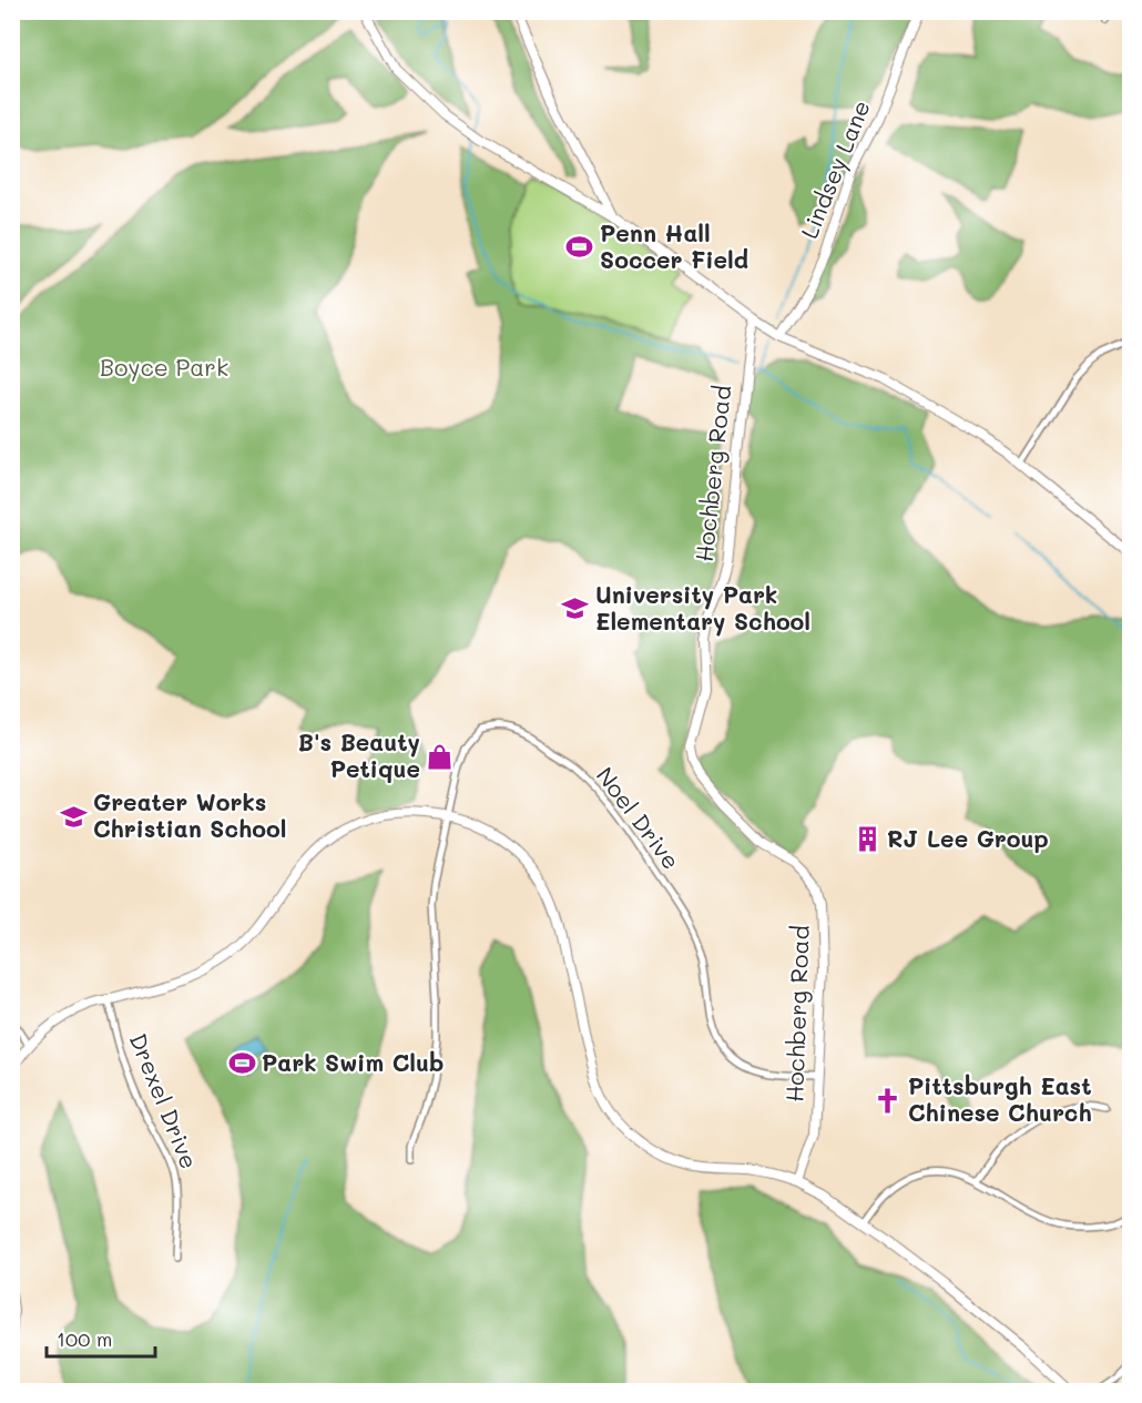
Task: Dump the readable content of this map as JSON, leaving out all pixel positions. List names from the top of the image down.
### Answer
{
  "streets": {
    "street": [
      "Lindsey Lane",
      "Hochberg Road",
      "Noel Drive",
      "Drexel Drive"
    ]
  },
  "crossings": [
    ["Hochberg Road", "Noel Drive"]
  ],
  "parks": ["Boyce Park"],
  "places": {
    "sports": ["Penn Hall Soccer Field", "Park Swim Club"],
    "school or university": ["University Park Elementary School", "Greater Works Christian School"],
    "shop": ["B's Beauty Petique"],
    "building": ["RJ Lee Group"],
    "church": ["Pittsburgh East Chinese Church"]
  },
  "scale_bar": "100 m"
}
